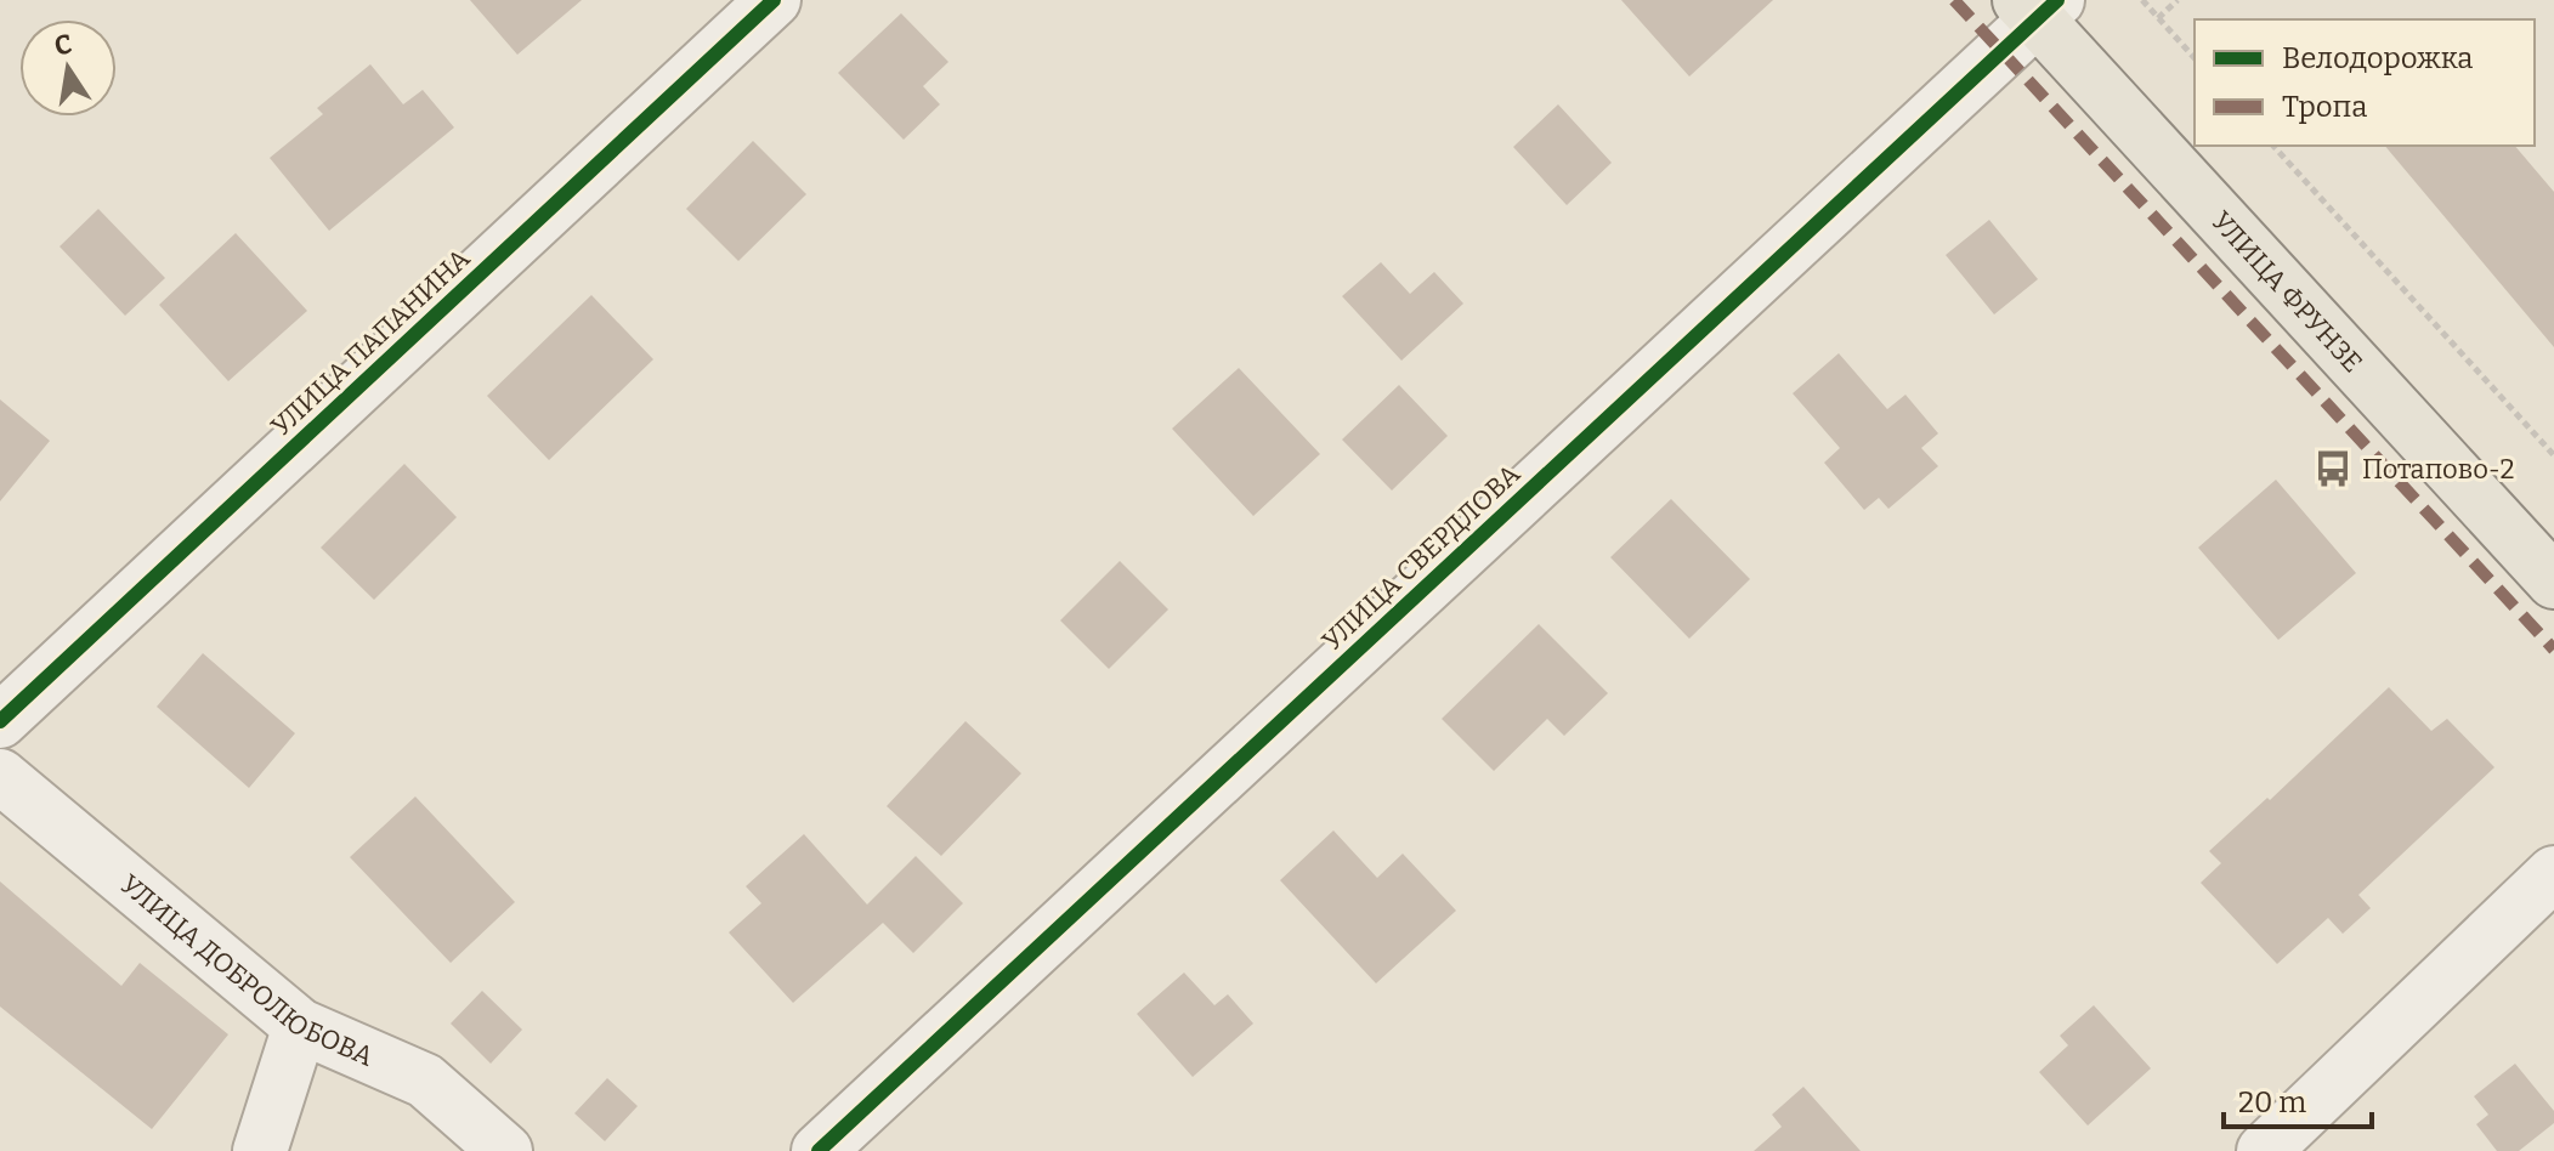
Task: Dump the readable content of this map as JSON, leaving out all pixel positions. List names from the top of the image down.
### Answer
{
  "streets": {
    "main road": ["УЛИЦА ФРУНЗЕ"],
    "street": ["УЛИЦА ПАПАНИНА", "УЛИЦА СВЕРДЛОВА", "УЛИЦА ДОБРОЛЮБОВА"]
  },
  "crossings": [
    ["УЛИЦА ФРУНЗЕ", "УЛИЦА СВЕРДЛОВА"]
  ],
  "places": {
    "bus stop": ["Потапово-2"]
  },
  "legend": ["Велодорожка", "Тропа"],
  "scale_bar": "20 m",
  "north": "top"
}
